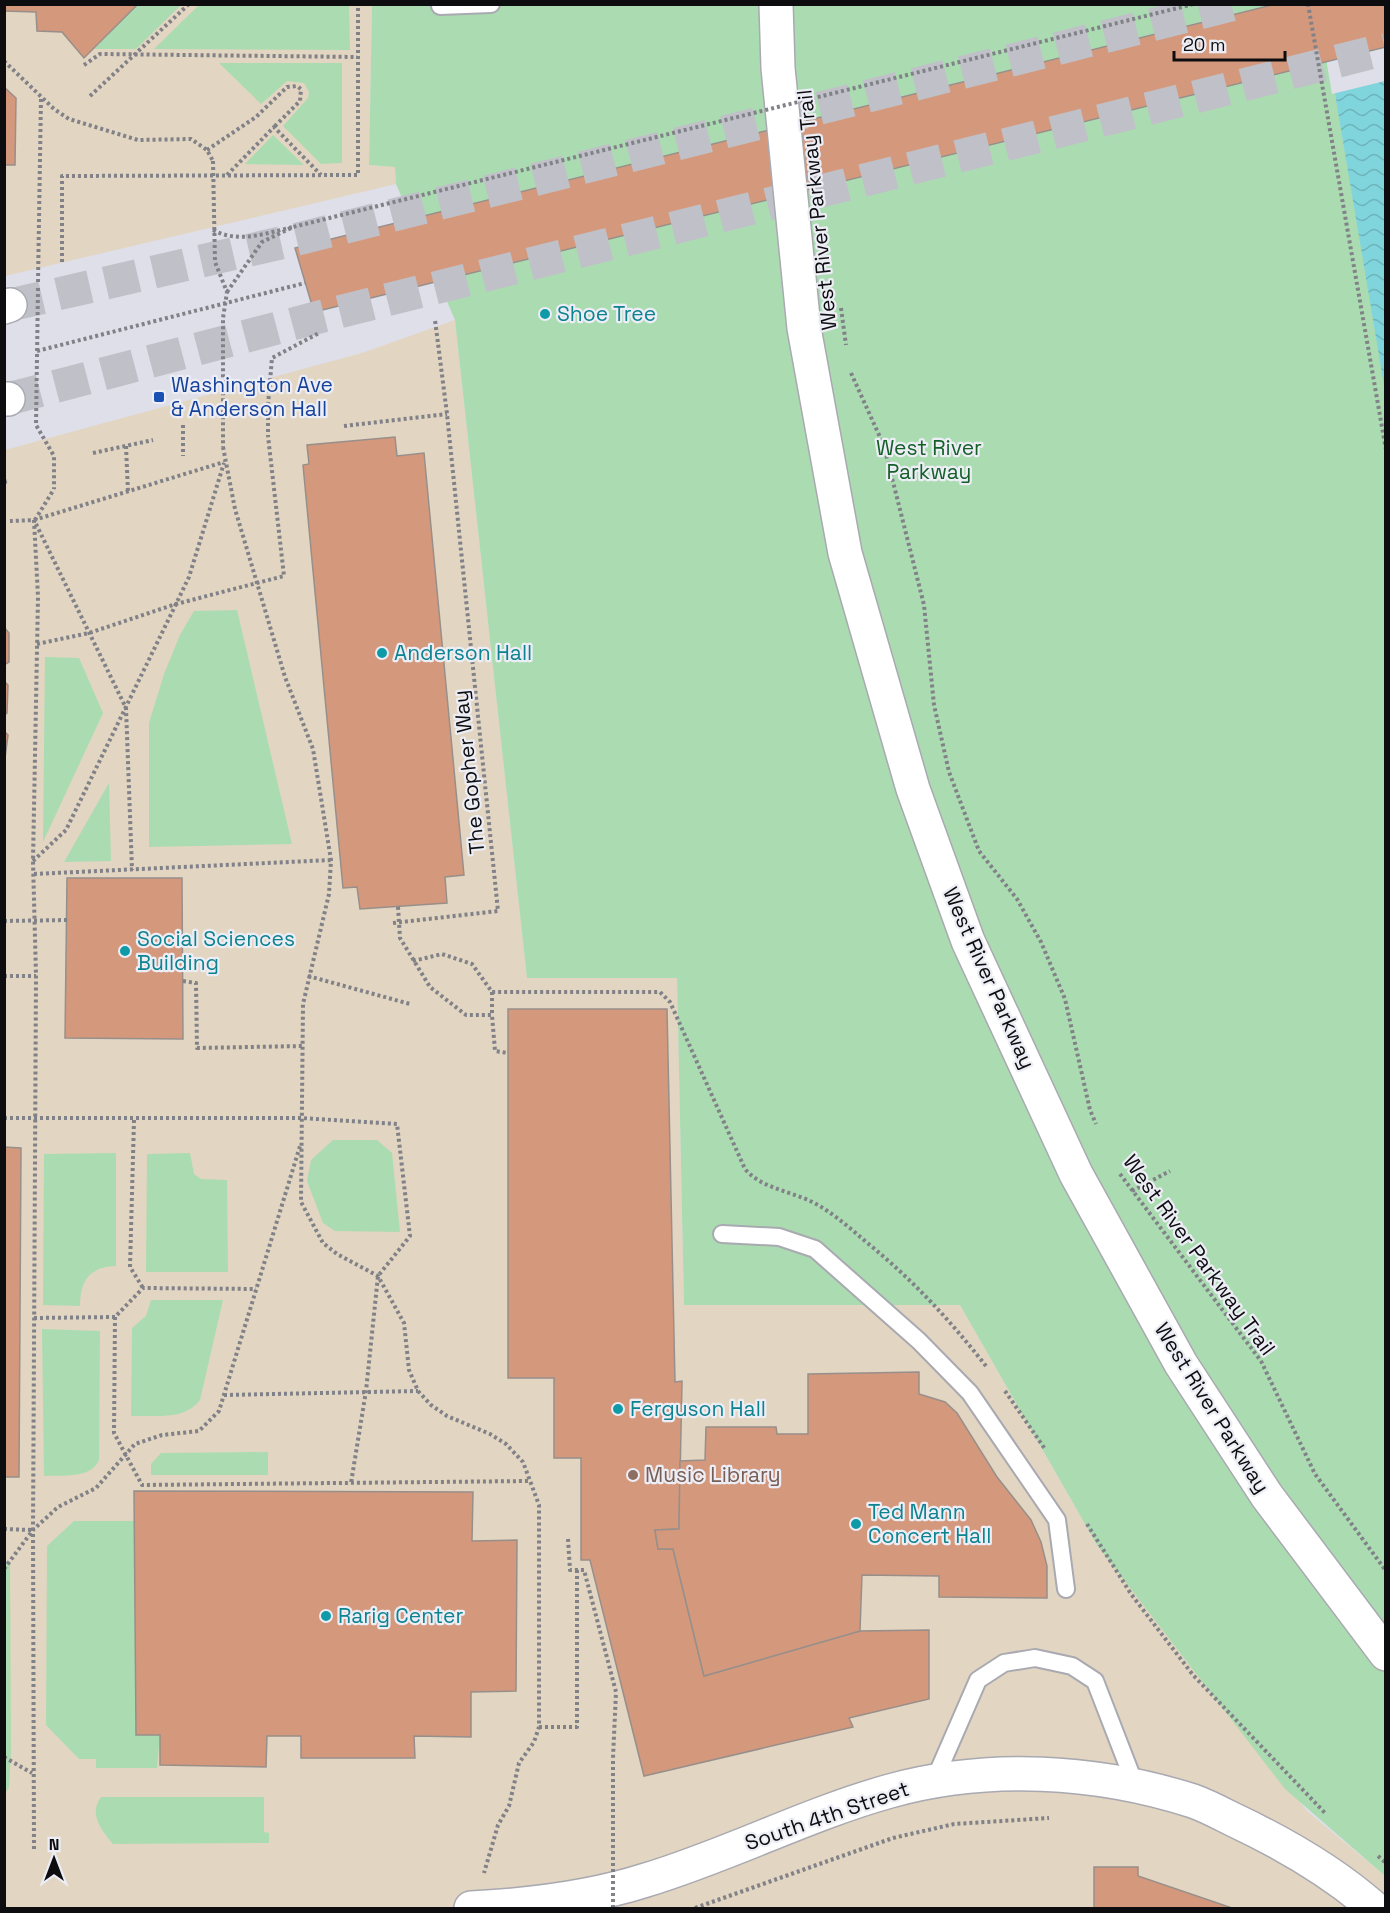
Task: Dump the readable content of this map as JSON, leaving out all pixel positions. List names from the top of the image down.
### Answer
{
  "streets": {
    "street": ["West River Parkway", "South 4th Street"],
    "path": ["West River Parkway Trail", "The Gopher Way"]
  },
  "parks": ["West River Parkway"],
  "places": {
    "other": [
      "Shoe Tree",
      "Anderson Hall",
      "Social Sciences Building",
      "Ferguson Hall",
      "Music Library",
      "Ted Mann Concert Hall",
      "Rarig Center"
    ],
    "transit": ["Washington Ave & Anderson Hall"]
  },
  "scale_bar": "20 m",
  "north": "top"
}
